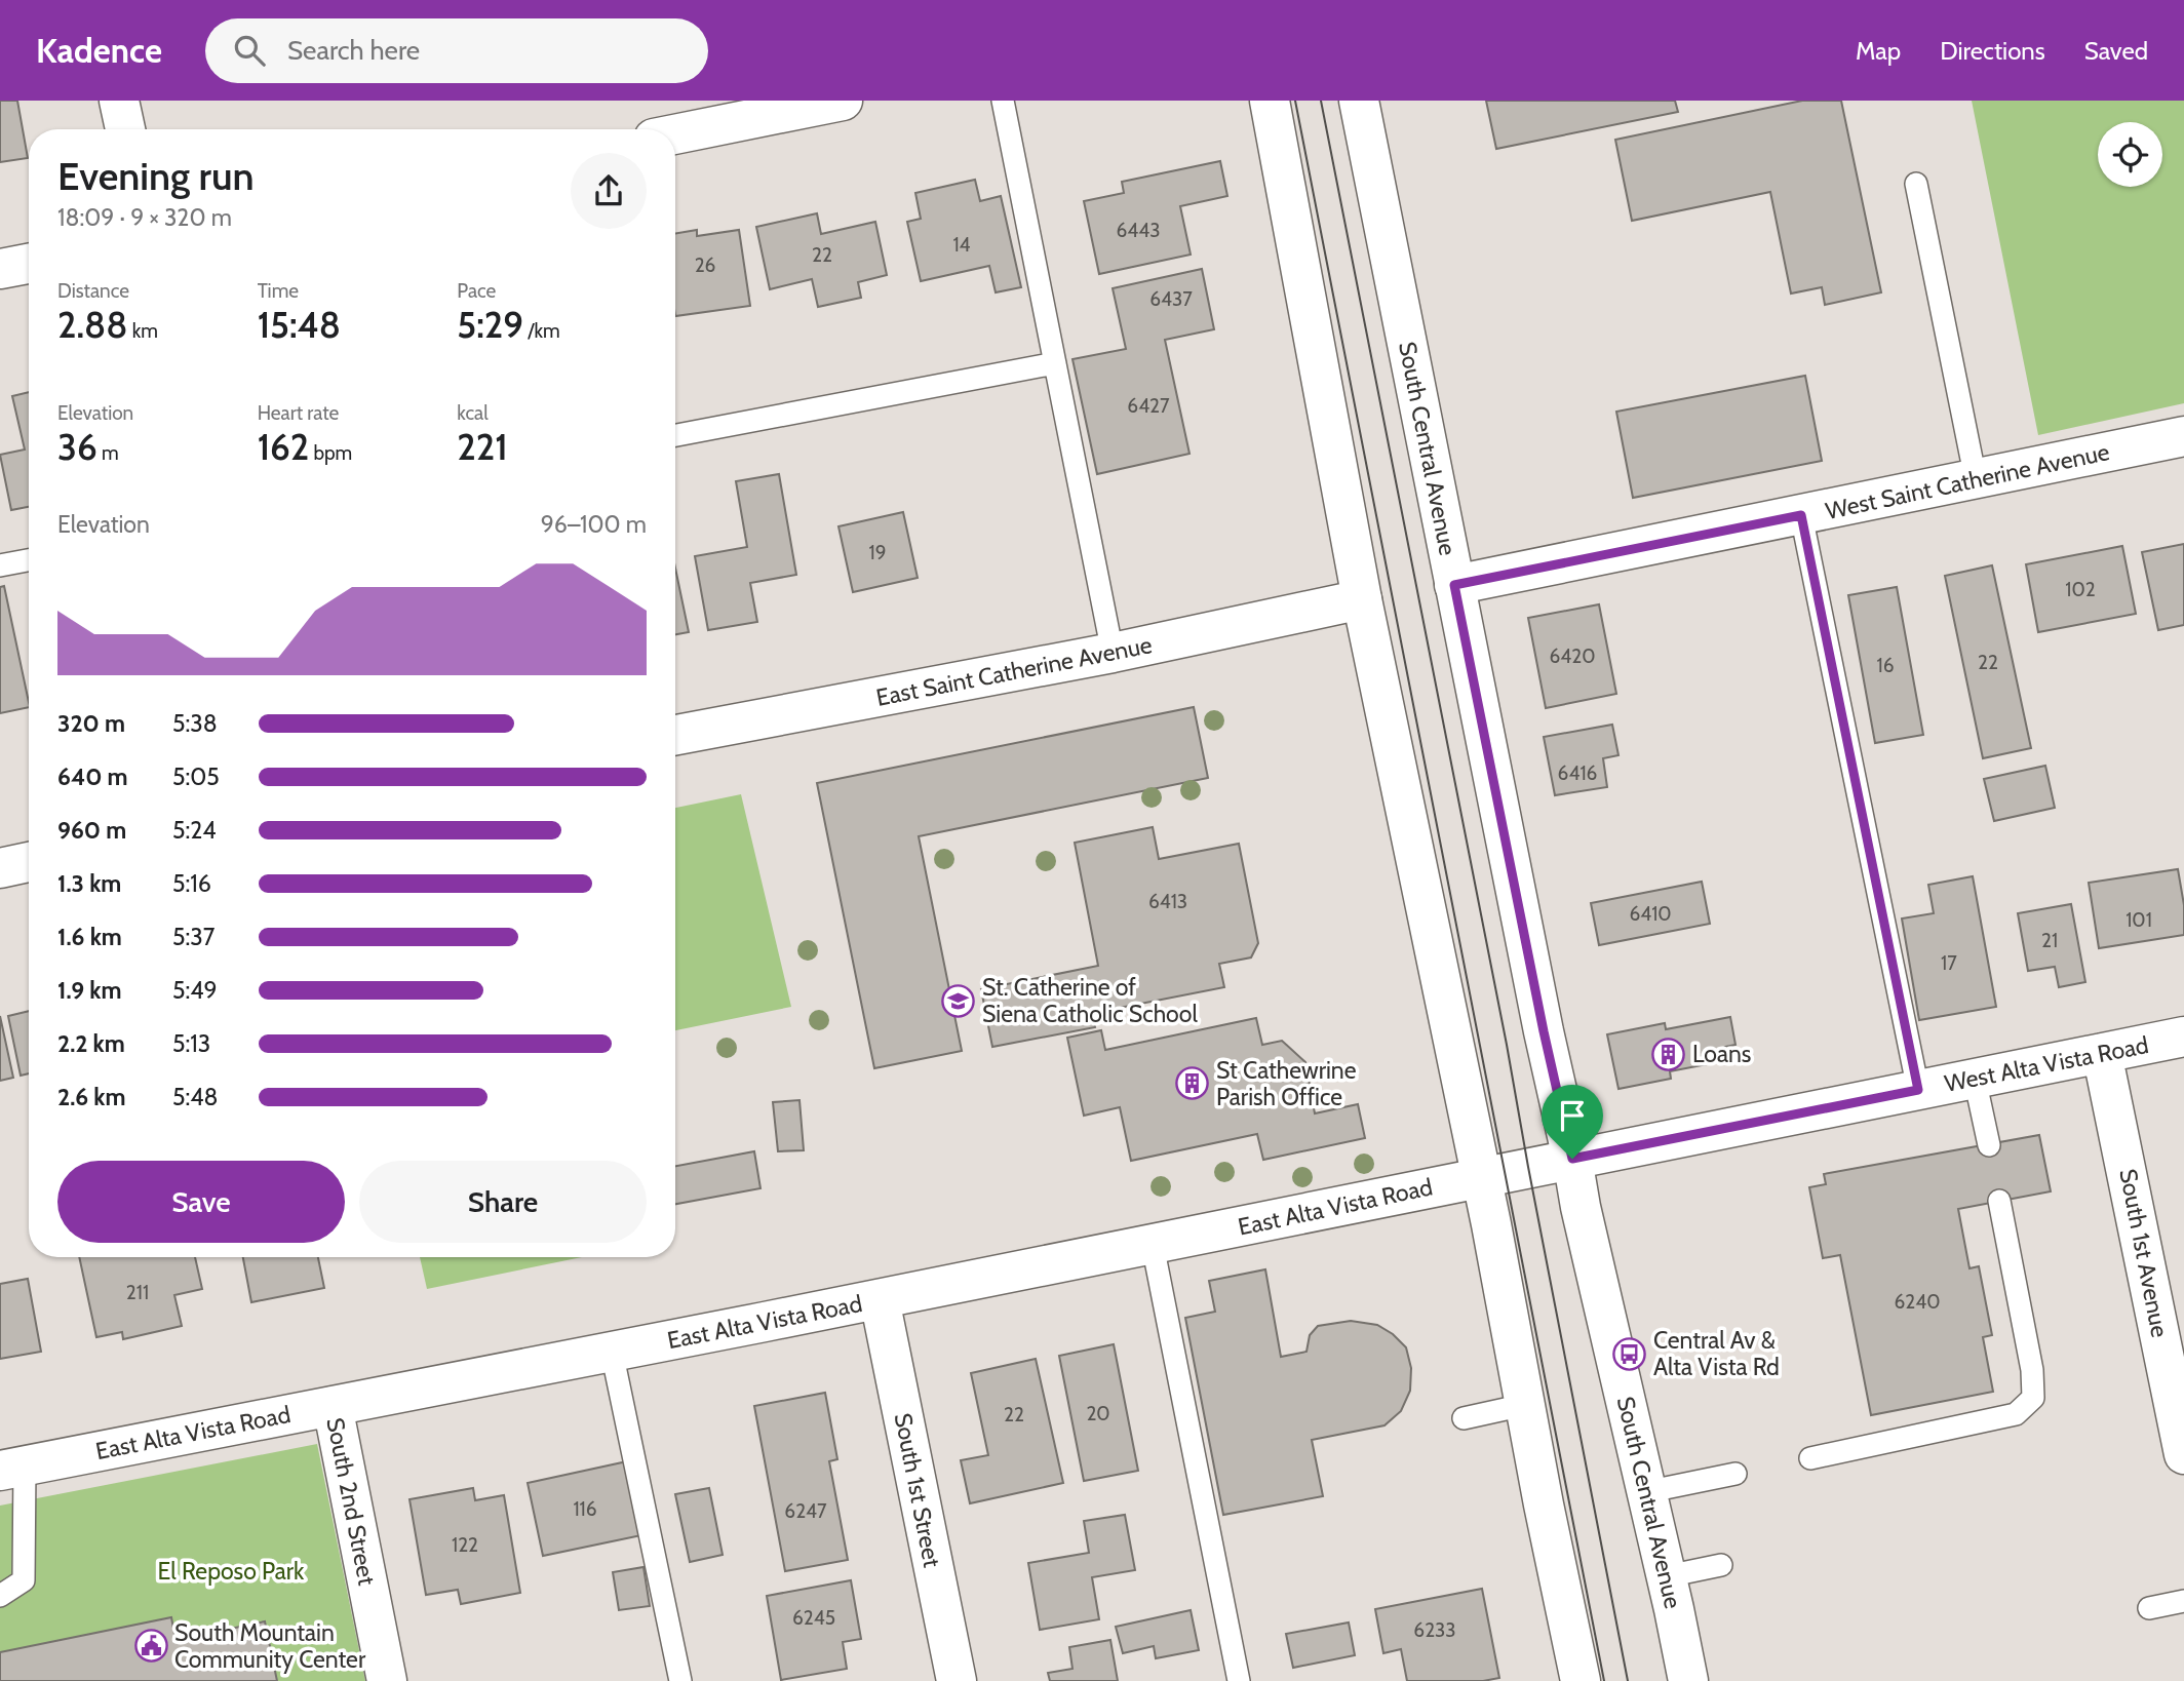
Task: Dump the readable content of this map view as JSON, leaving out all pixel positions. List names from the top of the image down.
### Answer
{
  "streets": {
    "street": [
      "South Central Avenue",
      "West Saint Catherine Avenue",
      "East Saint Catherine Avenue",
      "West Alta Vista Road",
      "East Alta Vista Road",
      "South 1st Avenue",
      "South 1st Street",
      "South 2nd Street"
    ]
  },
  "crossings": [
    ["South Central Avenue", "West Saint Catherine Avenue"],
    ["South Central Avenue", "West Alta Vista Road"],
    ["West Alta Vista Road", "East Alta Vista Road"],
    ["West Alta Vista Road", "South 1st Avenue"],
    ["East Alta Vista Road", "South 1st Street"],
    ["East Alta Vista Road", "South 2nd Street"]
  ],
  "parks": ["El Reposo Park"],
  "places": {
    "school or university": ["St. Catherine of Siena Catholic School"],
    "building": ["Loans", "St Cathewrine Parish Office"],
    "bus stop": ["Central Av & Alta Vista Rd"],
    "public building": ["South Mountain Community Center"]
  },
  "house_numbers": [
    "6443",
    "14",
    "22",
    "26",
    "6437",
    "6427",
    "19",
    "102",
    "6420",
    "22",
    "16",
    "6416",
    "6413",
    "6410",
    "101",
    "21",
    "17",
    "211",
    "6240",
    "20",
    "22",
    "116",
    "6247",
    "122",
    "6245",
    "6233"
  ],
  "page": {
    "header": "Kadence",
    "search": "Search here",
    "nav": ["Map", "Directions", "Saved"],
    "heading": ["Evening run", "18:09 · 9 × 320 m"],
    "stats": [
      ["Distance", "2.88 km"],
      ["Time", "15:48"],
      ["Pace", "5:29 /km"],
      ["Elevation", "36 m"],
      ["Heart rate", "162 bpm"],
      ["kcal", "221"]
    ],
    "chart": ["Elevation", "96–100 m"],
    "list": [
      {
        "name": "320 m",
        "note": "5:38"
      },
      {
        "name": "640 m",
        "note": "5:05"
      },
      {
        "name": "960 m",
        "note": "5:24"
      },
      {
        "name": "1.3 km",
        "note": "5:16"
      },
      {
        "name": "1.6 km",
        "note": "5:37"
      },
      {
        "name": "1.9 km",
        "note": "5:49"
      },
      {
        "name": "2.2 km",
        "note": "5:13"
      },
      {
        "name": "2.6 km",
        "note": "5:48"
      }
    ],
    "buttons": ["Save", "Share"]
  }
}
